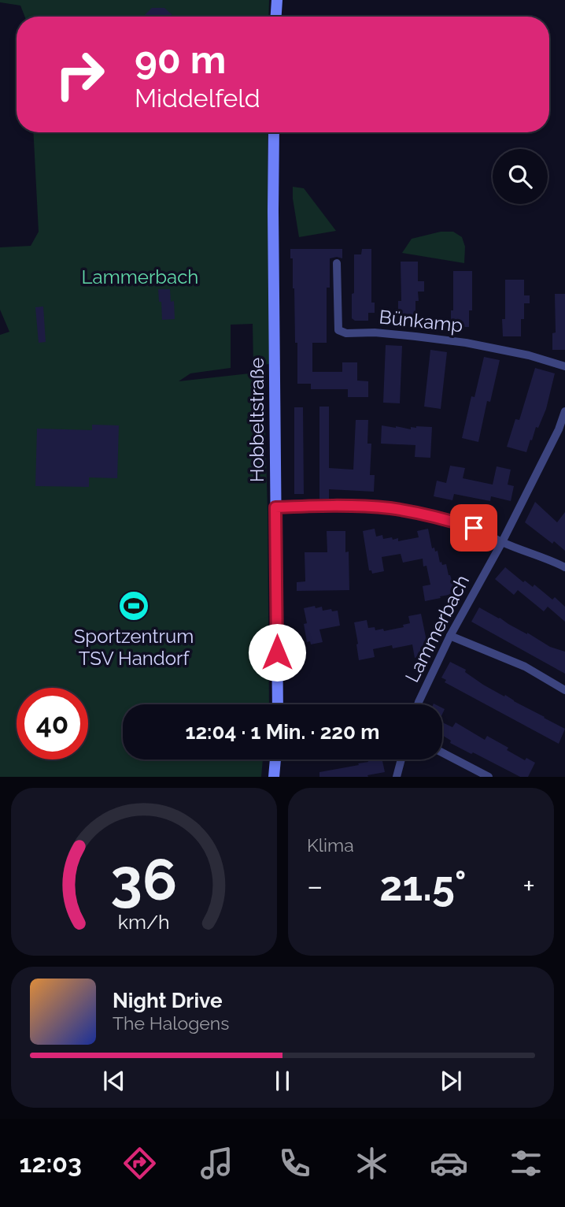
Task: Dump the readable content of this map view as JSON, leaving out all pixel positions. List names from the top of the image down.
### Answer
{
  "streets": {
    "street": ["Bünkamp", "Hobbeltstraße", "Lammerbach"]
  },
  "parks": ["Lammerbach"],
  "places": {
    "sports": ["Sportzentrum TSV Handorf"]
  },
  "page": {
    "turn": ["90 m", "Middelfeld"],
    "limit": "40",
    "trip": "12:04 · 1 Min. · 220 m",
    "tile": "Klima",
    "heat": ["−", "21.5°", "+"],
    "song": ["Night Drive", "The Halogens"],
    "tabs": "12:03",
    "gauge": ["36", "km/h"]
  }
}
